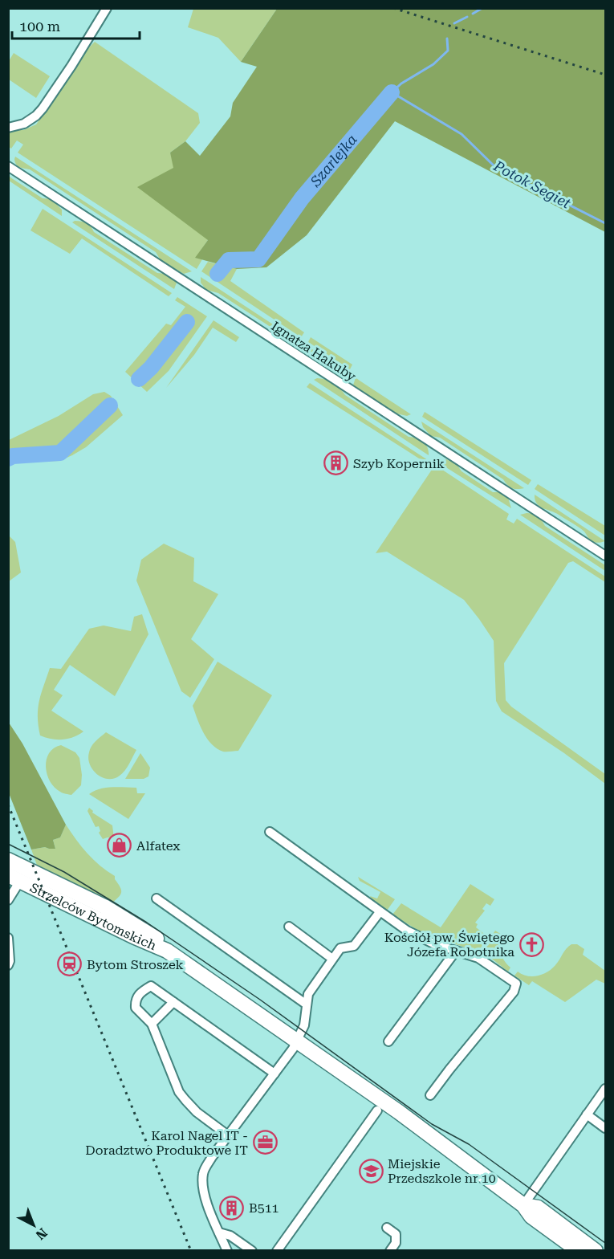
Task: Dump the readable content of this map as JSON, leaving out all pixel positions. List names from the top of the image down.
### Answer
{
  "streets": {
    "highway": ["Strzelców Bytomskich"],
    "street": ["Ignatza Hakuby"]
  },
  "water": ["Szarlejka", "Potok Segiet"],
  "places": {
    "building": ["Szyb Kopernik", "B511"],
    "shop": ["Alfatex"],
    "church": ["Kościół pw. Świętego Józefa Robotnika"],
    "station": ["Bytom Stroszek"],
    "office": ["Karol Nagel IT - Doradztwo Produktowe IT"],
    "school or university": ["Miejskie Przedszkole nr 10"]
  },
  "scale_bar": "100 m",
  "north": "bottom right"
}
